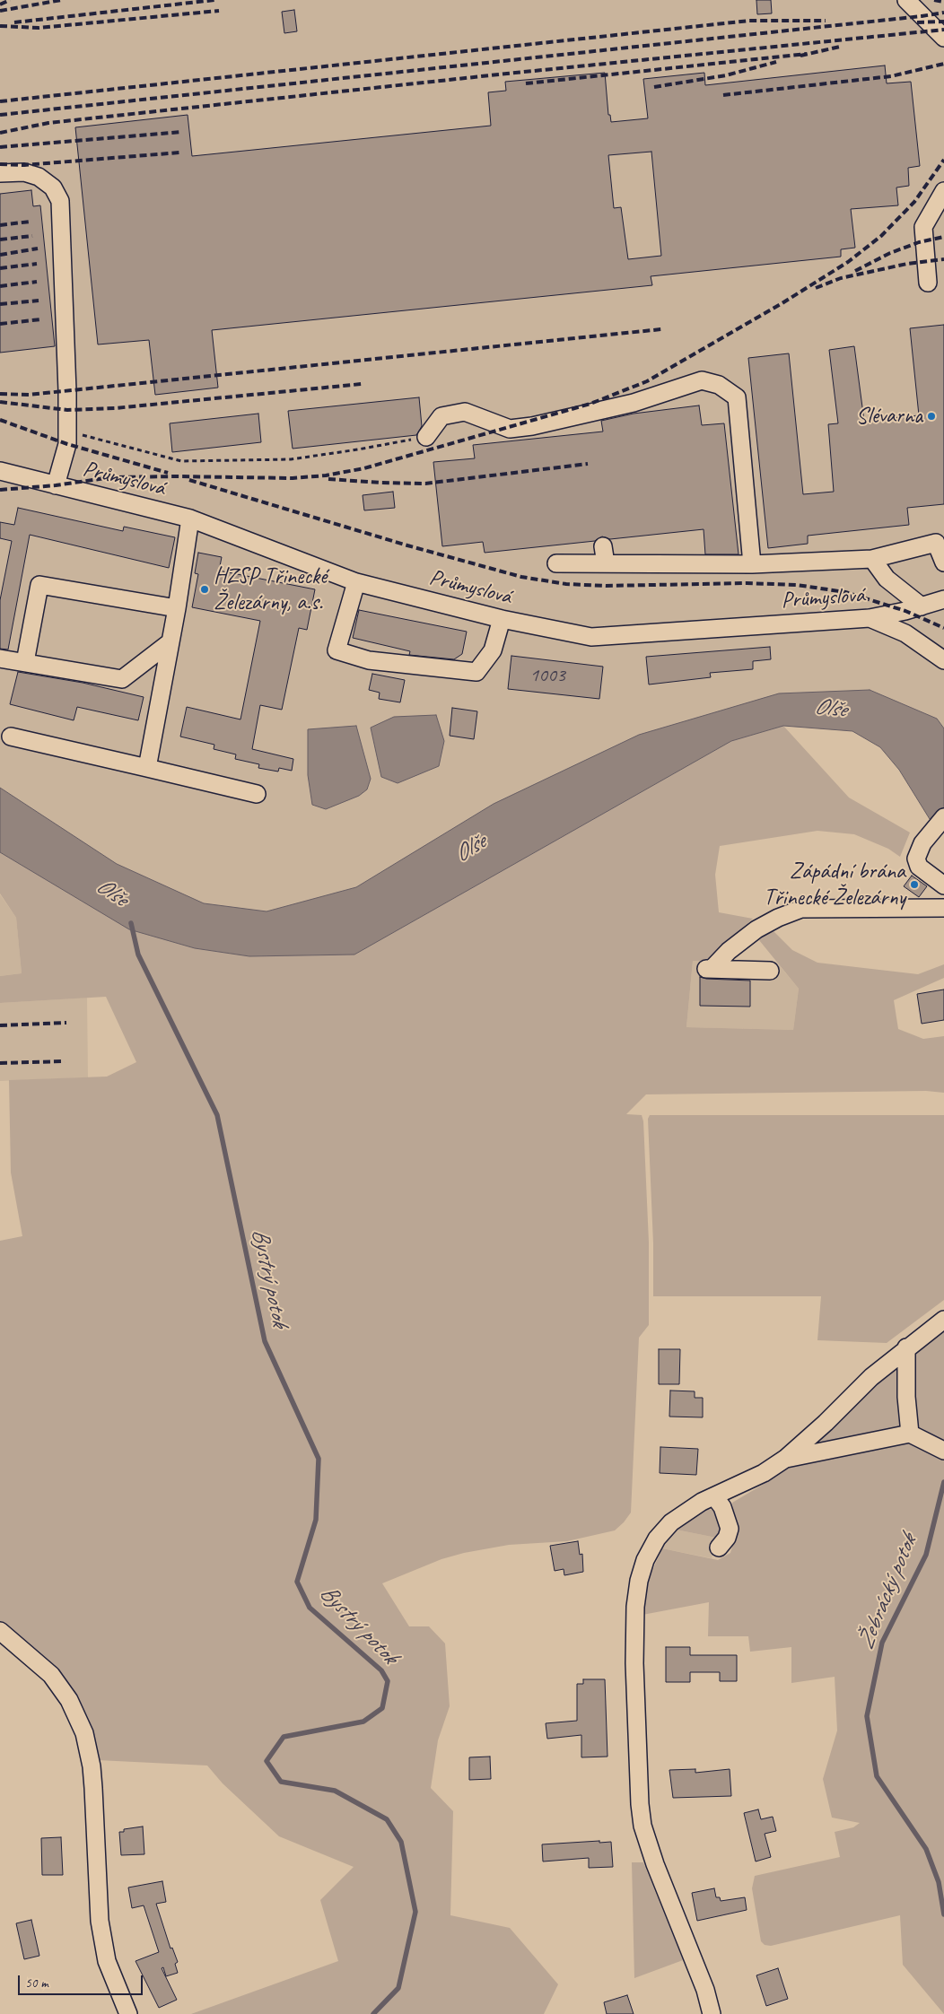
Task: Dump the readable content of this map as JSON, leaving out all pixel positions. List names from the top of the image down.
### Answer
{
  "streets": {
    "street": ["Průmyslová"]
  },
  "water": ["Olše", "Bystrý potok", "Žebrácký potok"],
  "places": ["Slévarna", "HZSP Třinecké Železárny, a.s.", "Zápádní brána Třinecké Železárny"],
  "house_numbers": ["1003"],
  "scale_bar": "50 m"
}
